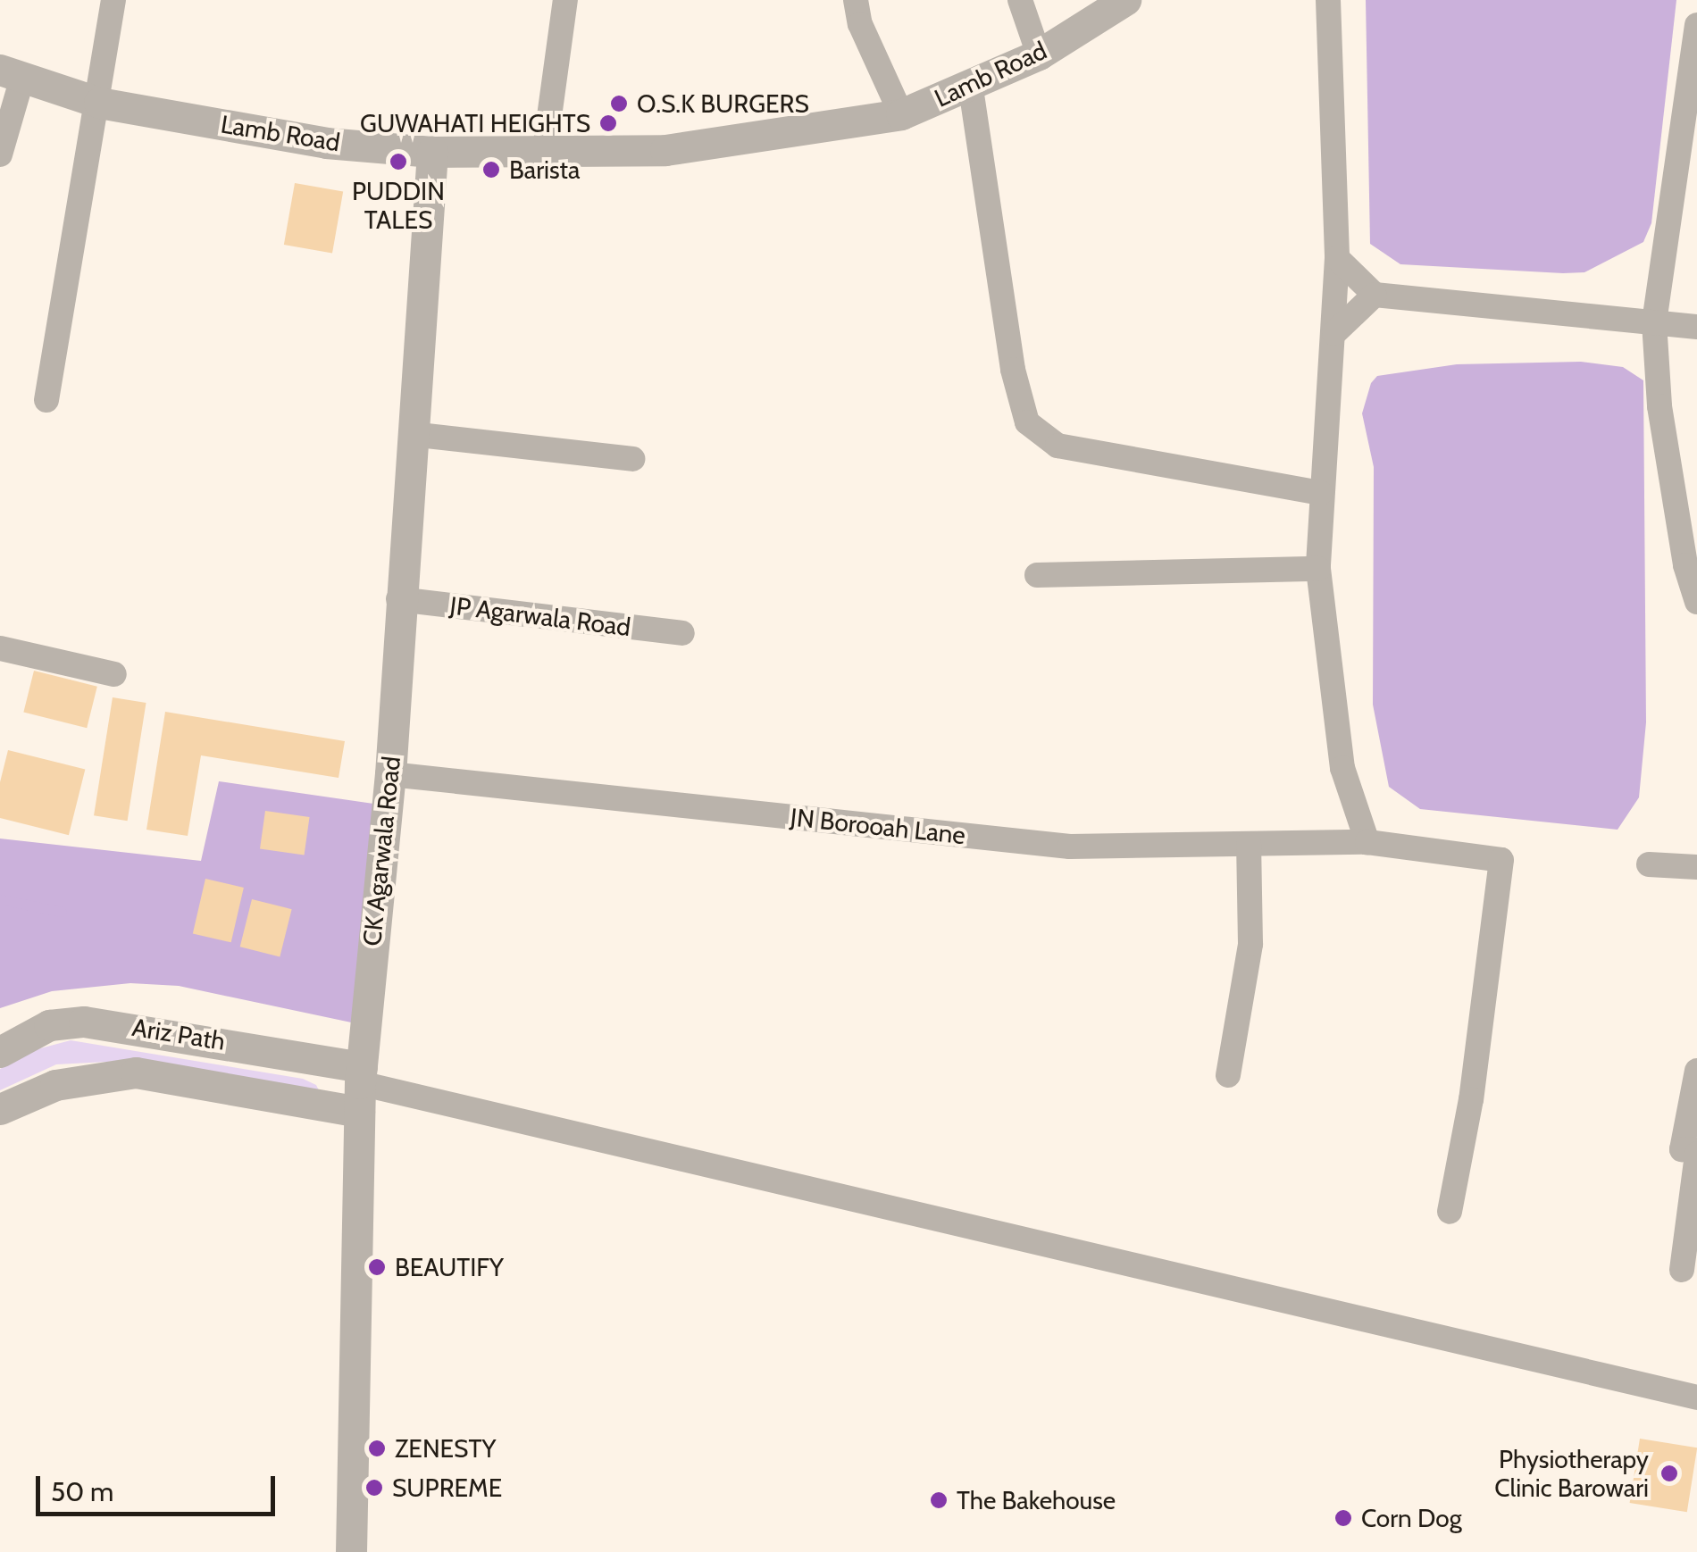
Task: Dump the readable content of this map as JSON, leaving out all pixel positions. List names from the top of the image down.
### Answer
{
  "streets": {
    "street": [
      "Lamb Road",
      "JP Agarwala Road",
      "JN Borooah Lane",
      "CK Agarwala Road",
      "Ariz Path"
    ]
  },
  "crossings": [
    ["Lamb Road", "CK Agarwala Road"],
    ["JP Agarwala Road", "CK Agarwala Road"],
    ["JN Borooah Lane", "CK Agarwala Road"],
    ["CK Agarwala Road", "Ariz Path"]
  ],
  "places": [
    "O.S.K BURGERS",
    "GUWAHATI HEIGHTS",
    "PUDDIN TALES",
    "Barista",
    "BEAUTIFY",
    "ZENESTY",
    "Physiotherapy Clinic Barowari",
    "SUPREME",
    "The Bakehouse",
    "Corn Dog"
  ],
  "scale_bar": "50 m"
}
